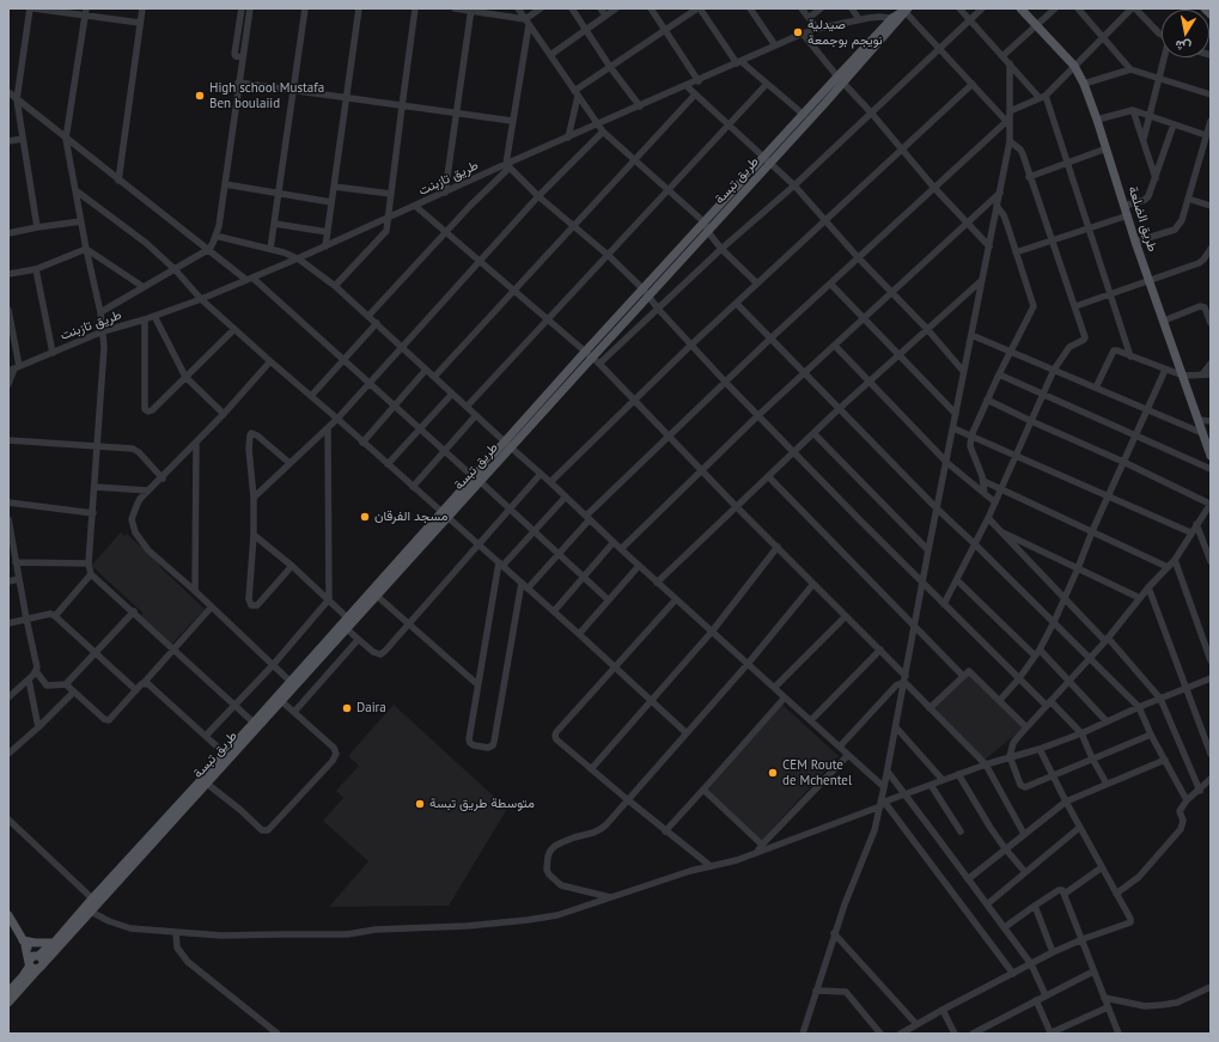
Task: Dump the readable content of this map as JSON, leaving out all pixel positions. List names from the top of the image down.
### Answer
{
  "streets": {
    "main road": ["طريق تبسة", "طريق الضلعة"],
    "street": ["طريق تازبنت"]
  },
  "crossings": [
    ["طريق تازبنت", "طريق تبسة"]
  ],
  "places": [
    "صيدلية نويجم بوجمعة",
    "High school Mustafa Ben boulaiid",
    "مسجد الفرقان",
    "Daira",
    "CEM Route de Mchentel",
    "متوسطة طريق تبسة"
  ],
  "north": "bottom"
}
